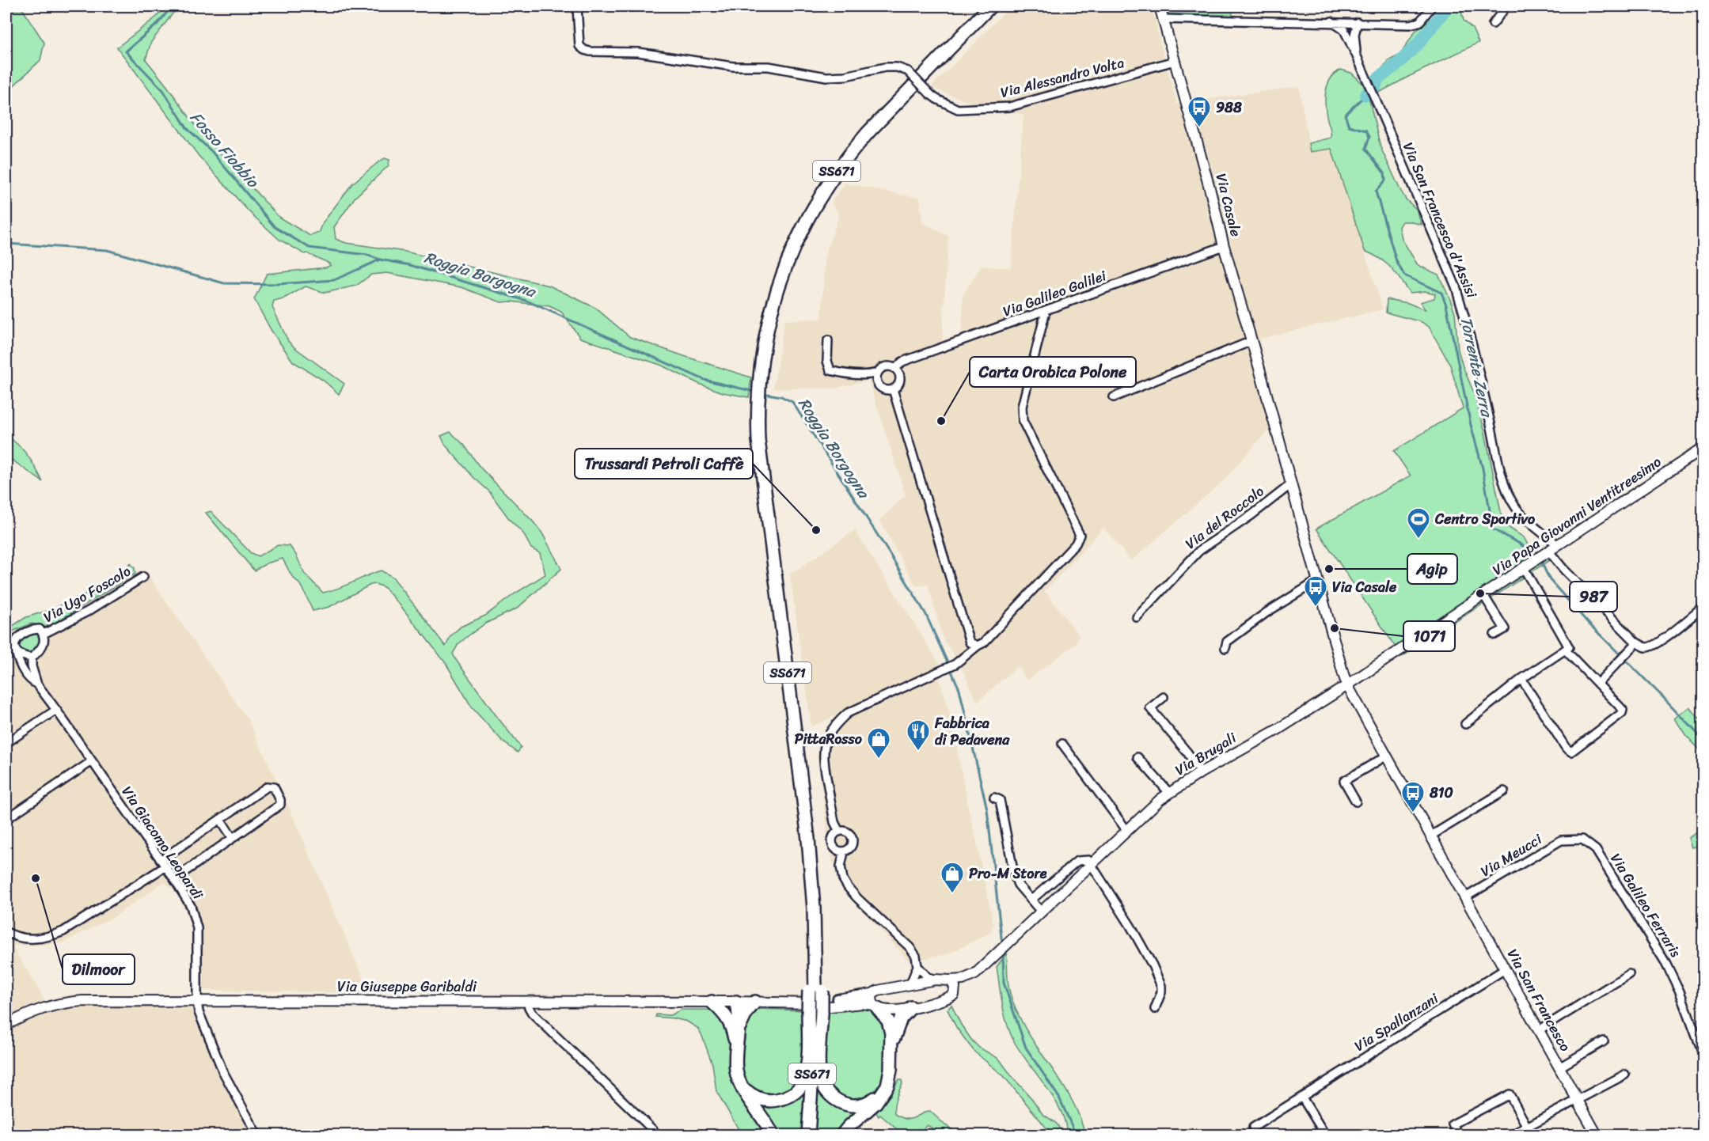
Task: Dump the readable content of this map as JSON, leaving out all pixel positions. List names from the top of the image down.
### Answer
{
  "streets": {
    "highway": ["SS671"],
    "street": [
      "Via Alessandro Volta",
      "Via Casale",
      "Via San Francesco d'Assisi",
      "Via Galileo Galilei",
      "Via Papa Giovanni Ventitreesimo",
      "Via del Roccolo",
      "Via Ugo Foscolo",
      "Via Brugali",
      "Via Giacomo Leopardi",
      "Via Meucci",
      "Via Galileo Ferraris",
      "Via Giuseppe Garibaldi",
      "Via San Francesco",
      "Via Spallanzani"
    ]
  },
  "crossings": [
    ["Via Alessandro Volta", "Via Casale"],
    ["SS671", "Via Giuseppe Garibaldi"],
    ["Via Casale", "Via Galileo Galilei"],
    ["Via Casale", "Via Papa Giovanni Ventitreesimo"],
    ["Via Casale", "Via del Roccolo"],
    ["Via Casale", "Via Brugali"],
    ["Via Casale", "Via San Francesco"],
    ["Via San Francesco d'Assisi", "Via Papa Giovanni Ventitreesimo"],
    ["Via Papa Giovanni Ventitreesimo", "Via Brugali"],
    ["Via Ugo Foscolo", "Via Giacomo Leopardi"],
    ["Via Brugali", "Via Giuseppe Garibaldi"],
    ["Via Giacomo Leopardi", "Via Giuseppe Garibaldi"],
    ["Via Meucci", "Via Galileo Ferraris"],
    ["Via Meucci", "Via San Francesco"],
    ["Via San Francesco", "Via Spallanzani"]
  ],
  "water": ["Fosso Fiobbio", "Roggia Borgogna", "Torrente Zerra"],
  "places": {
    "bus stop": ["988", "Via Casale", "810"],
    "other": [
      "Carta Orobica Polone",
      "Trussardi Petroli Caffè",
      "Agip",
      "987",
      "1071",
      "Dilmoor"
    ],
    "sports": ["Centro Sportivo"],
    "restaurant": ["Fabbrica di Pedavena"],
    "shop": ["PittaRosso", "Pro-M Store"]
  }
}
